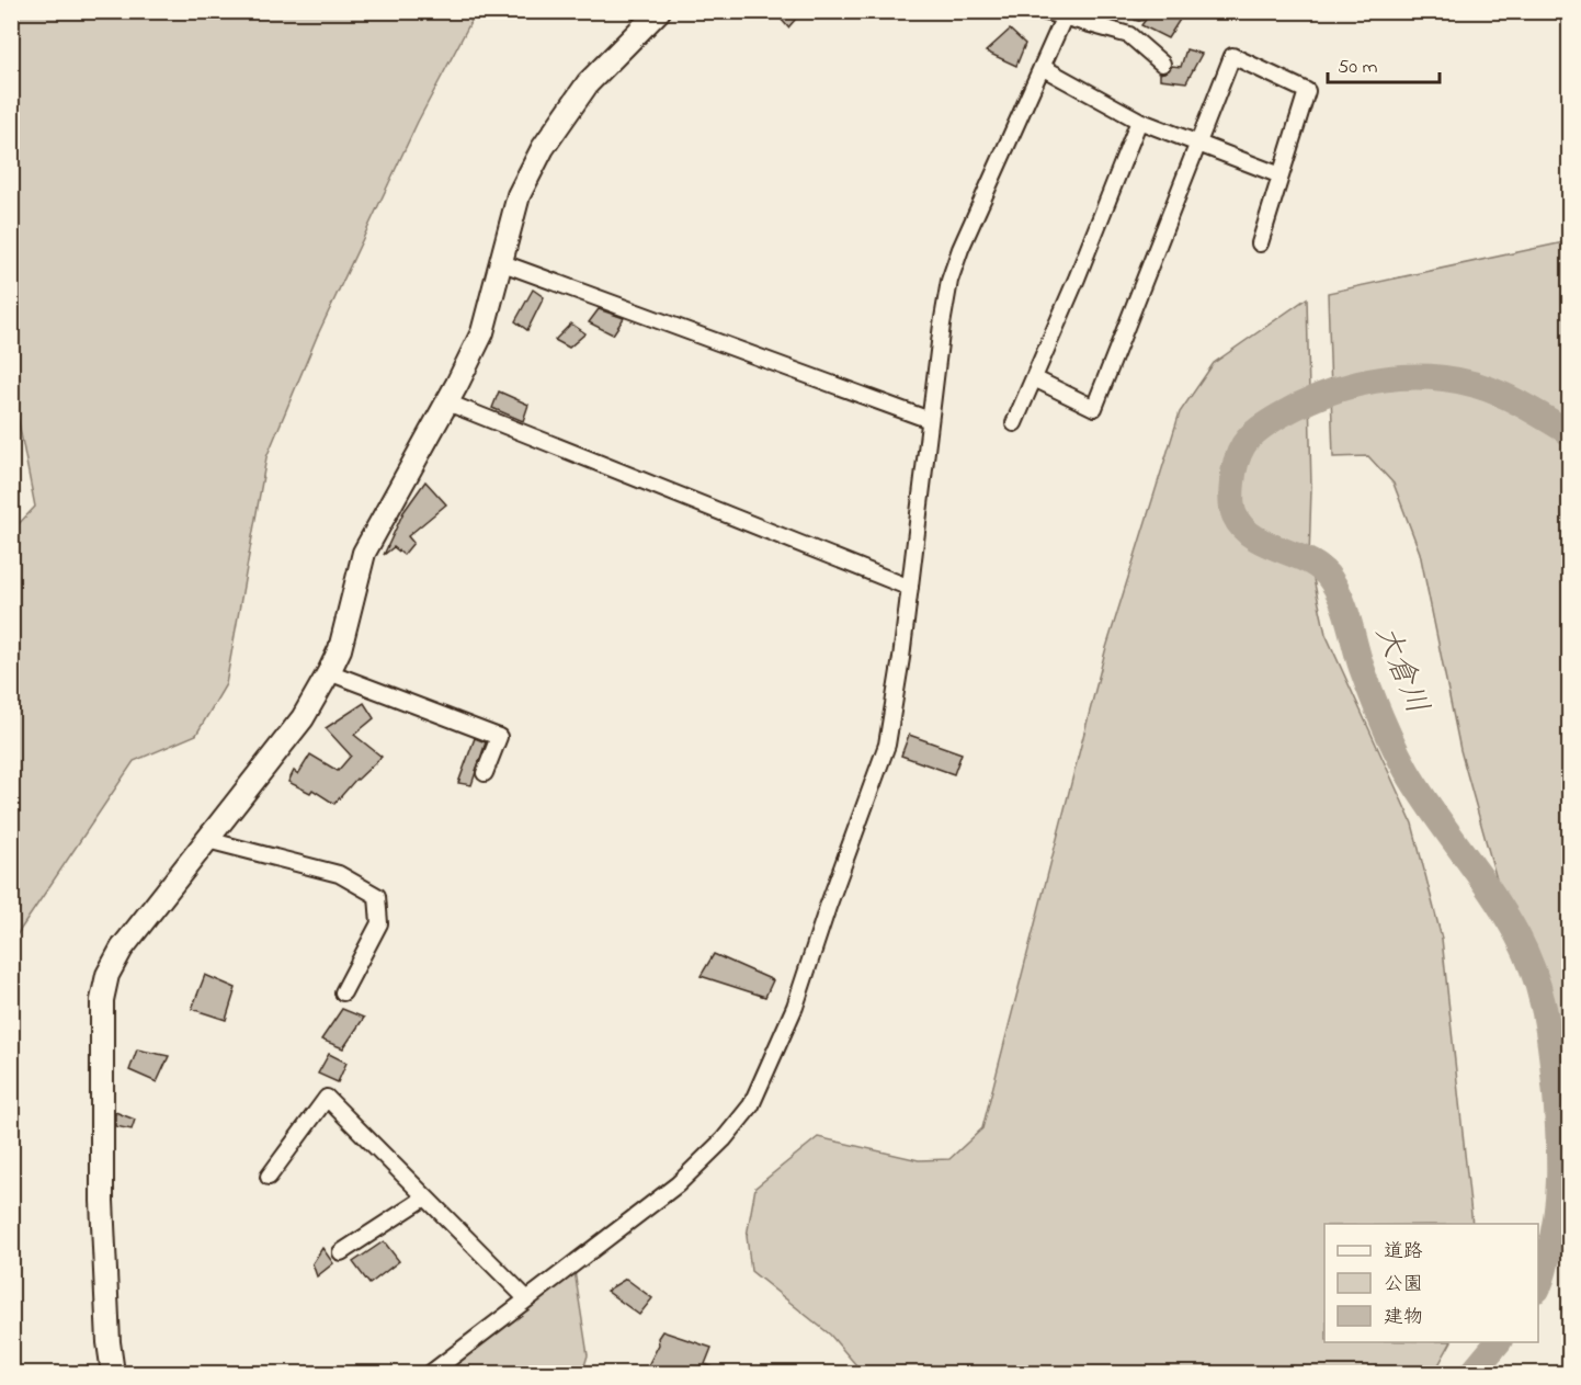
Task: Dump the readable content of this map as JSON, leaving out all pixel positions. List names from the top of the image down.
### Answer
{
  "water": ["大倉川"],
  "legend": ["道路", "公園", "建物"],
  "scale_bar": "50 m"
}
